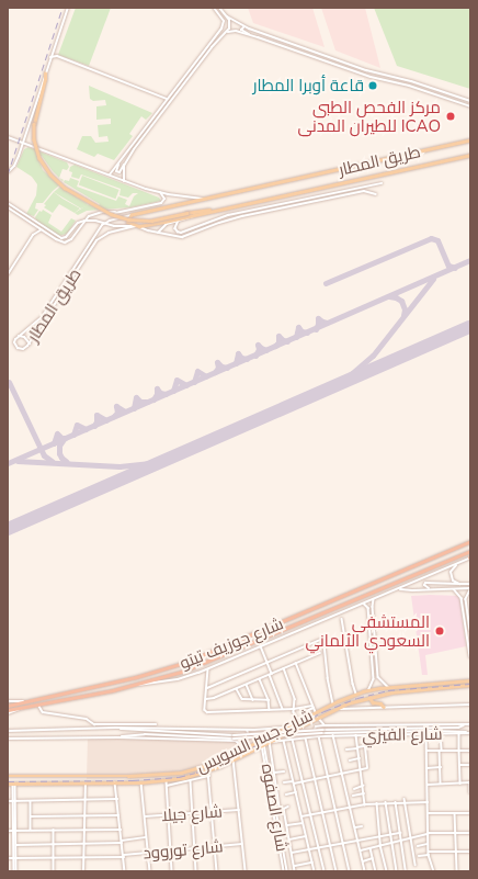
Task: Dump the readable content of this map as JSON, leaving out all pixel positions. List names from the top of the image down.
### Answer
{
  "streets": {
    "highway": ["شارع جوزيف تيتو"],
    "main road": ["طريق المطار", "شارع الفيزي", "شارع جسر السويس"],
    "street": ["شارع الصفوه", "شارع جيلا", "شارع توروود"]
  },
  "crossings": [
    ["شارع الفيزي", "شارع جسر السويس"],
    ["شارع جسر السويس", "شارع الصفوه"]
  ],
  "places": ["قاعة أوبرا المطار", "مركز الفحص الطبى للطيران المدنى ICAO", "المستشفى السعودي الألماني"]
}
